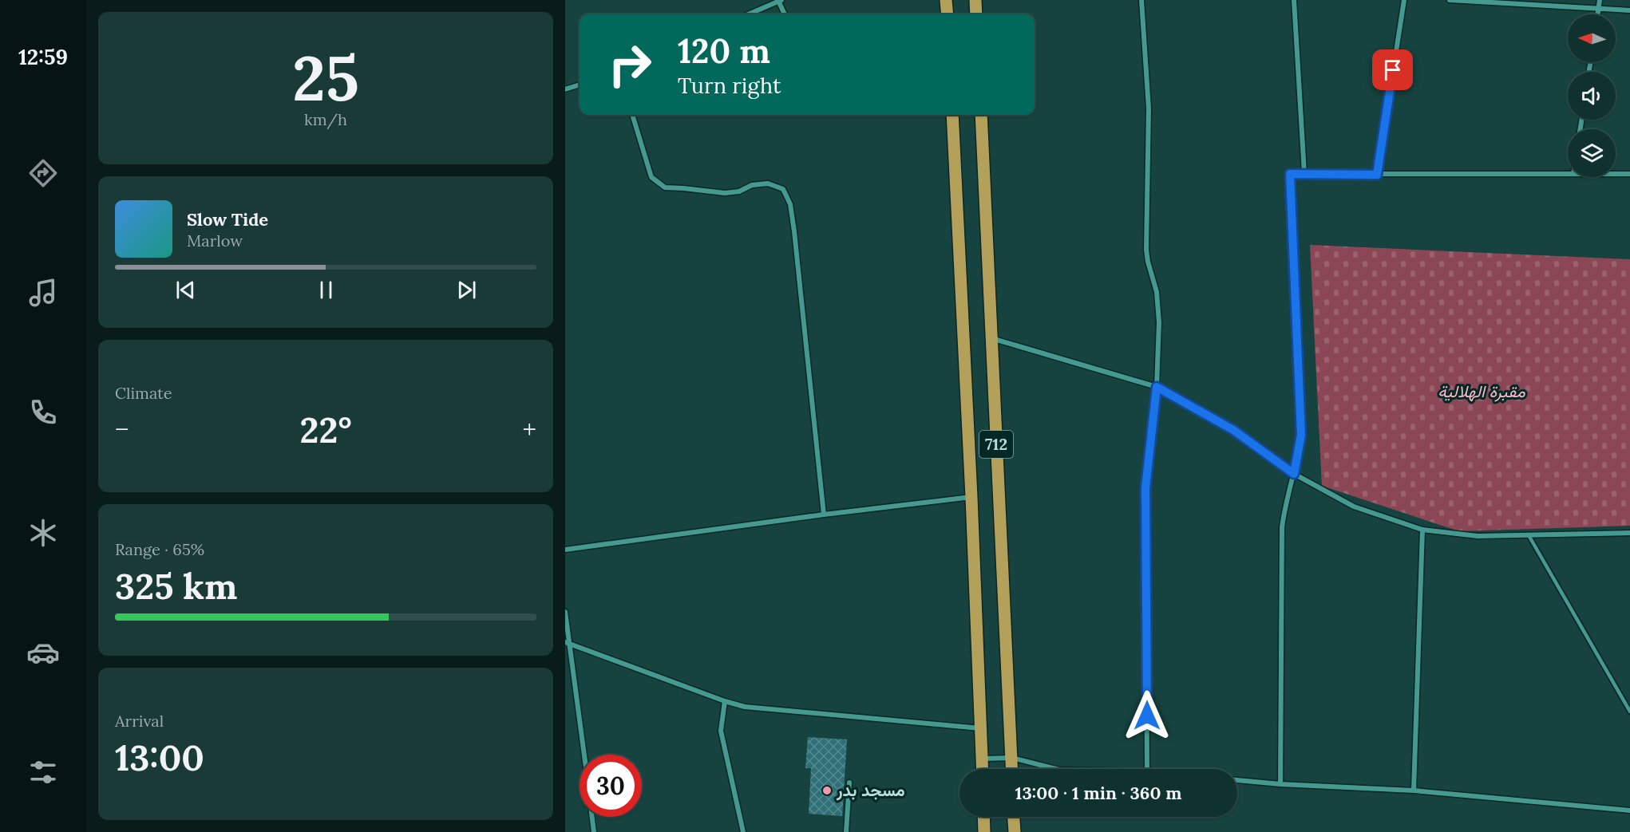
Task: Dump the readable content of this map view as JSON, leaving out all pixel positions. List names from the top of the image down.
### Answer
{
  "streets": {
    "main road": ["712"]
  },
  "parks": ["مقبرة الهلالية"],
  "places": ["مسجد بدر"],
  "north": "left",
  "page": {
    "tabs": "12:59",
    "tile": [
      ["25", "km/h"],
      "Climate",
      ["Range · 65%", "325 km"],
      ["Arrival", "13:00"]
    ],
    "turn": ["120 m", "Turn right"],
    "song": ["Slow Tide", "Marlow"],
    "heat": ["−", "22°", "+"],
    "limit": "30",
    "trip": "13:00 · 1 min · 360 m"
  }
}
